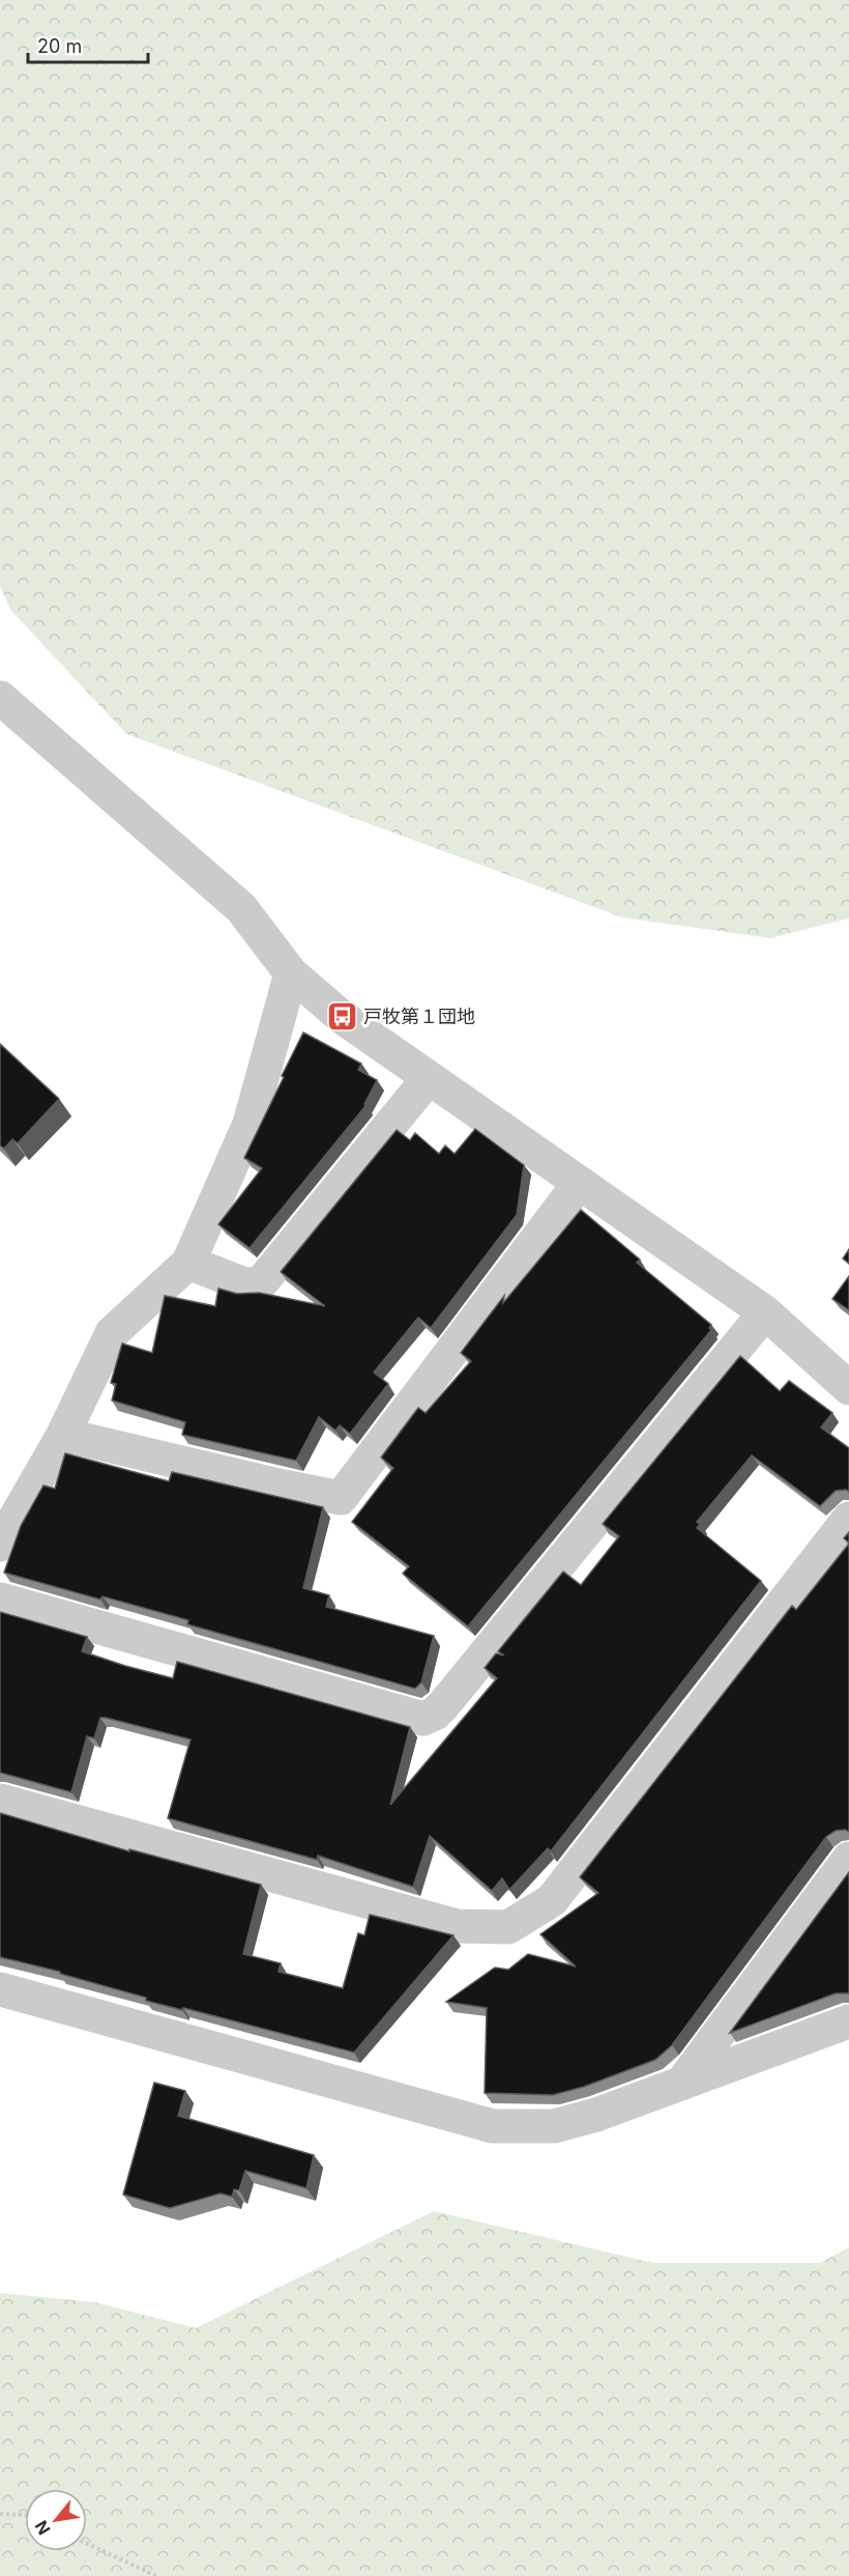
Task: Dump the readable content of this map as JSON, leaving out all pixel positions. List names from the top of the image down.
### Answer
{
  "places": {
    "bus stop": ["戸牧第１団地"]
  },
  "scale_bar": "20 m",
  "north": "bottom left"
}
